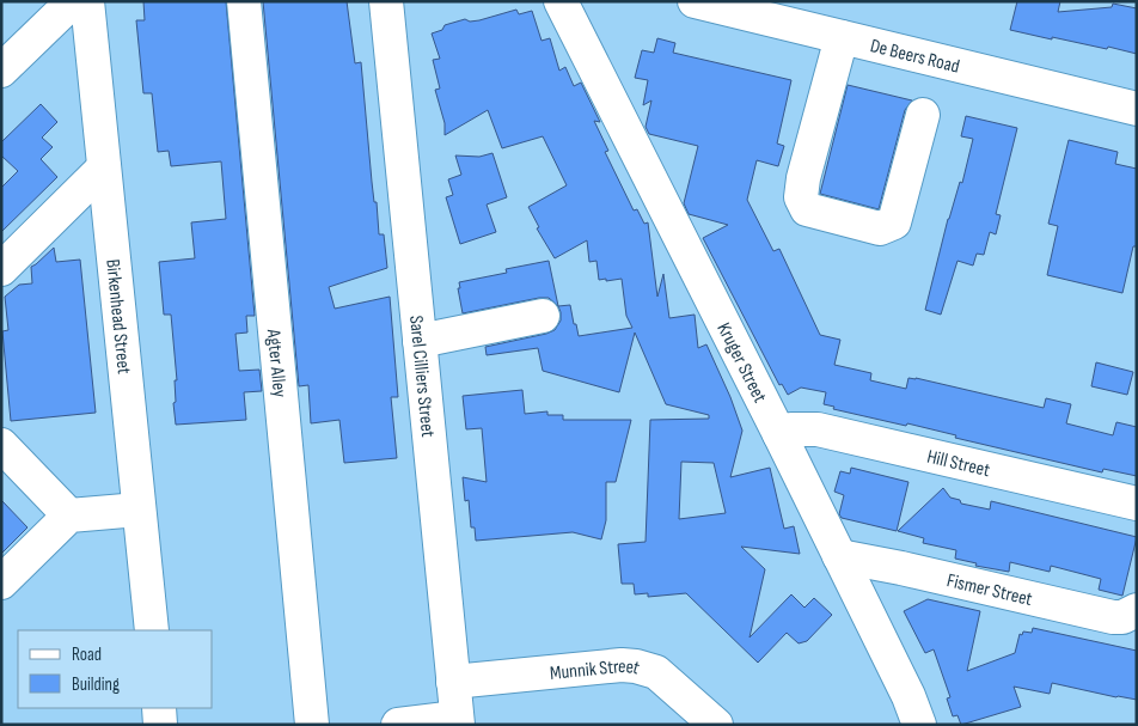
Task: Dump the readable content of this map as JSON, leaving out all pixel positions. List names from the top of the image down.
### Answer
{
  "streets": {
    "street": [
      "De Beers Road",
      "Birkenhead Street",
      "Kruger Street",
      "Agter Alley",
      "Sarel Cilliers Street",
      "Hill Street",
      "Fismer Street",
      "Munnik Street"
    ]
  },
  "crossings": [
    ["Kruger Street", "Hill Street"],
    ["Kruger Street", "Fismer Street"],
    ["Sarel Cilliers Street", "Munnik Street"]
  ],
  "legend": ["Road", "Building"]
}
